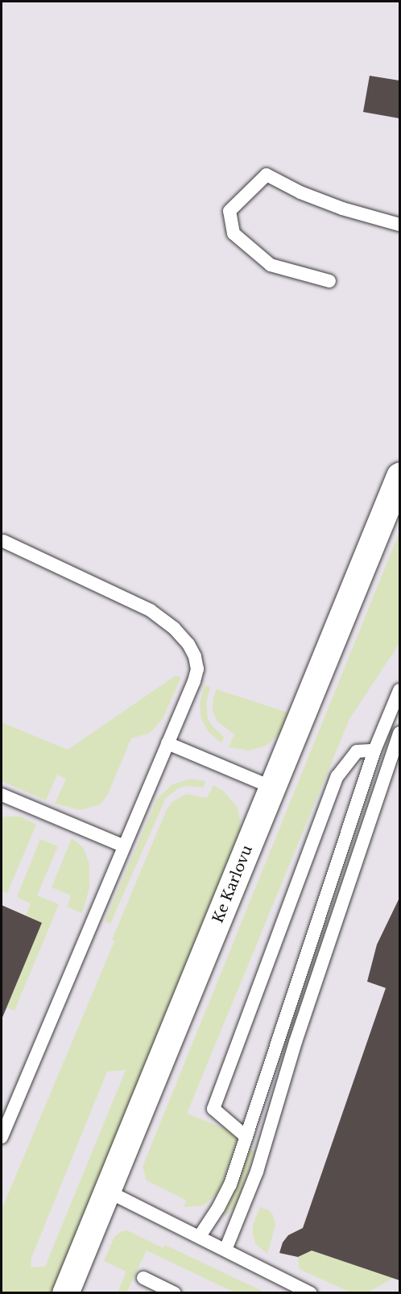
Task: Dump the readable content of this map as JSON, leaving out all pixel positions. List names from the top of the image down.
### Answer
{
  "streets": {
    "street": ["Ke Karlovu"]
  }
}
